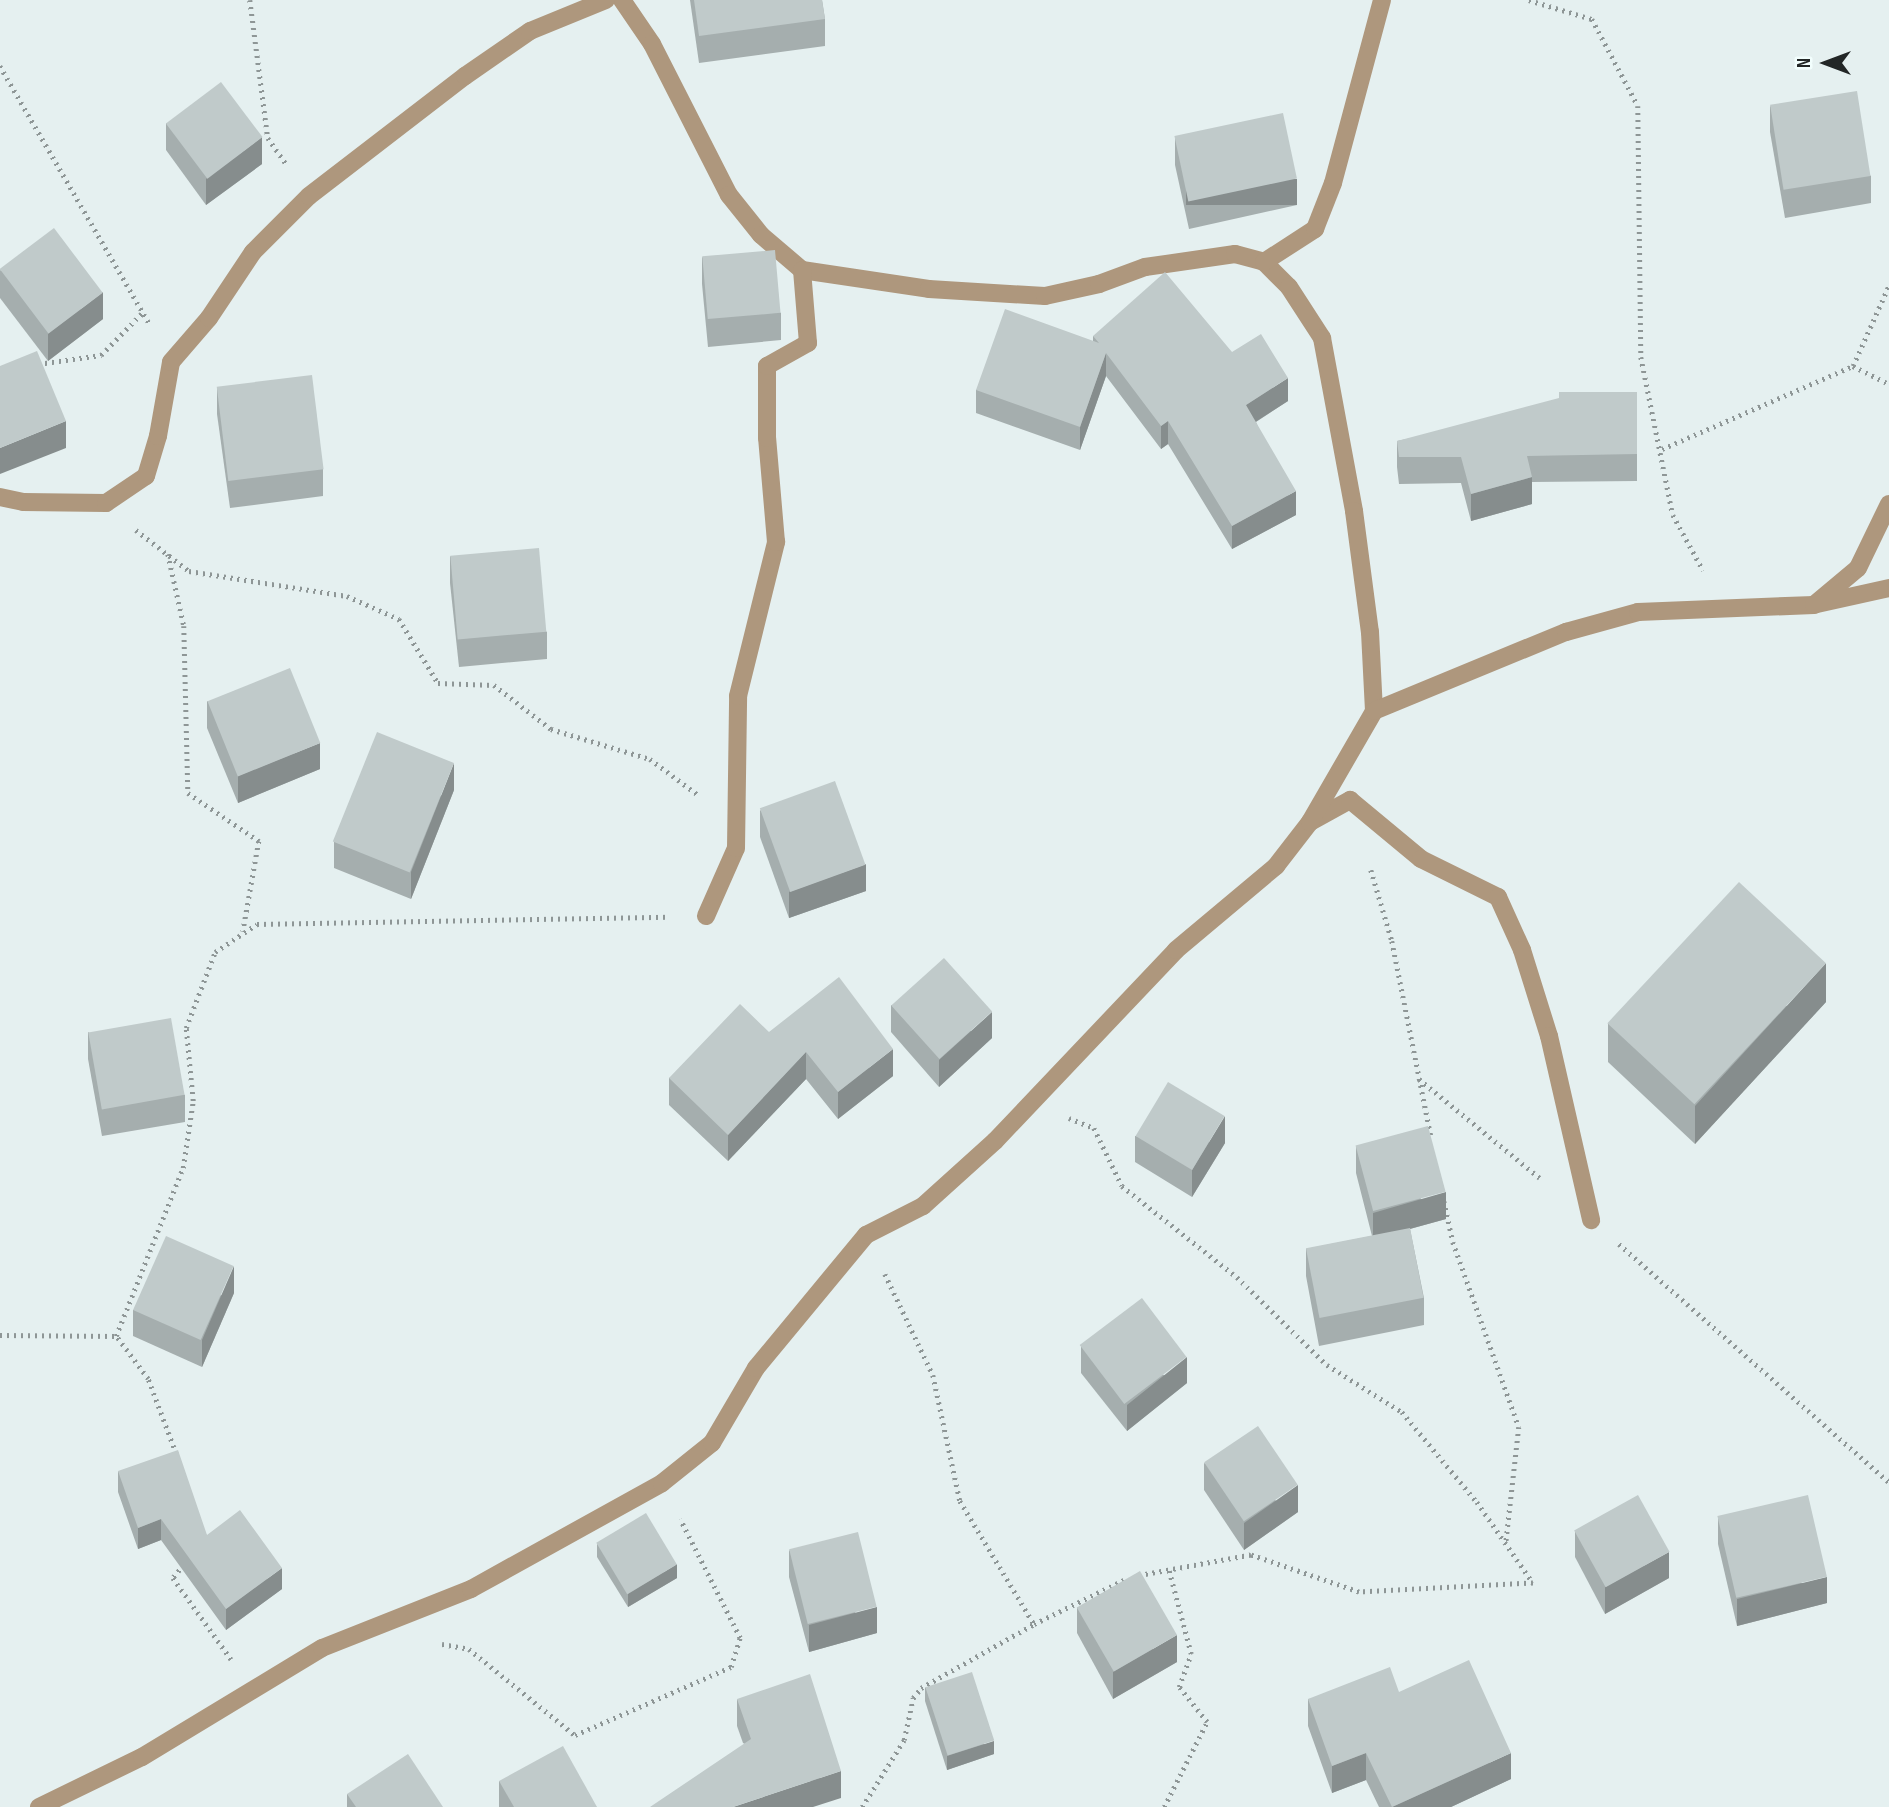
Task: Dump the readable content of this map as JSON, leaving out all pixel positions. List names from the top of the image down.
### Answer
{
  "north": "left"
}
